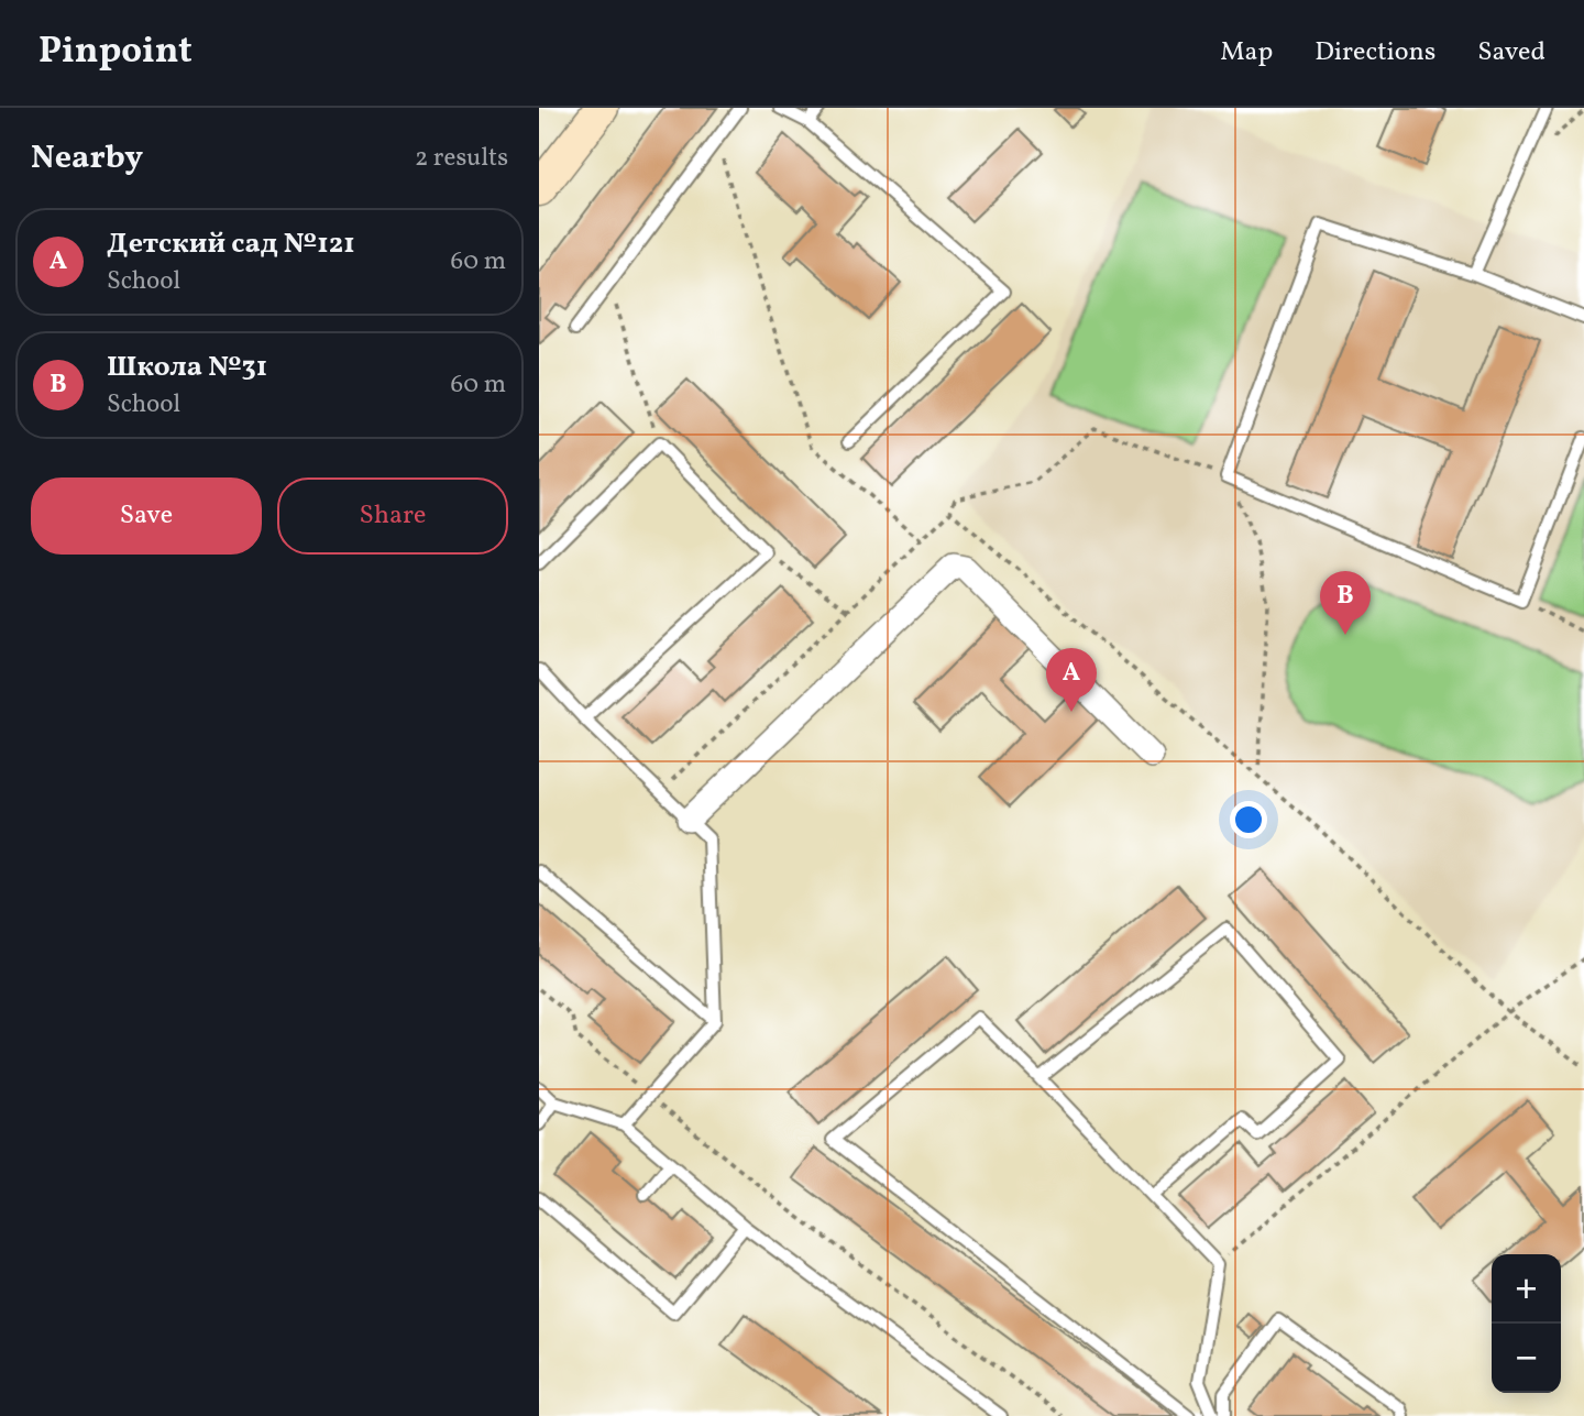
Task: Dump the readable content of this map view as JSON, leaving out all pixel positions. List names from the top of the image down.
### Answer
{
  "page": {
    "header": "Pinpoint",
    "nav": ["Map", "Directions", "Saved"],
    "heading": ["Nearby", "2 results"],
    "list": [
      {
        "mark": "A",
        "name": "Детский сад №121",
        "note": "School",
        "value": "60 m"
      },
      {
        "mark": "B",
        "name": "Школа №31",
        "note": "School",
        "value": "60 m"
      }
    ],
    "buttons": ["Save", "Share"],
    "pins": ["B", "A"],
    "map_buttons": ["+", "−"]
  }
}
